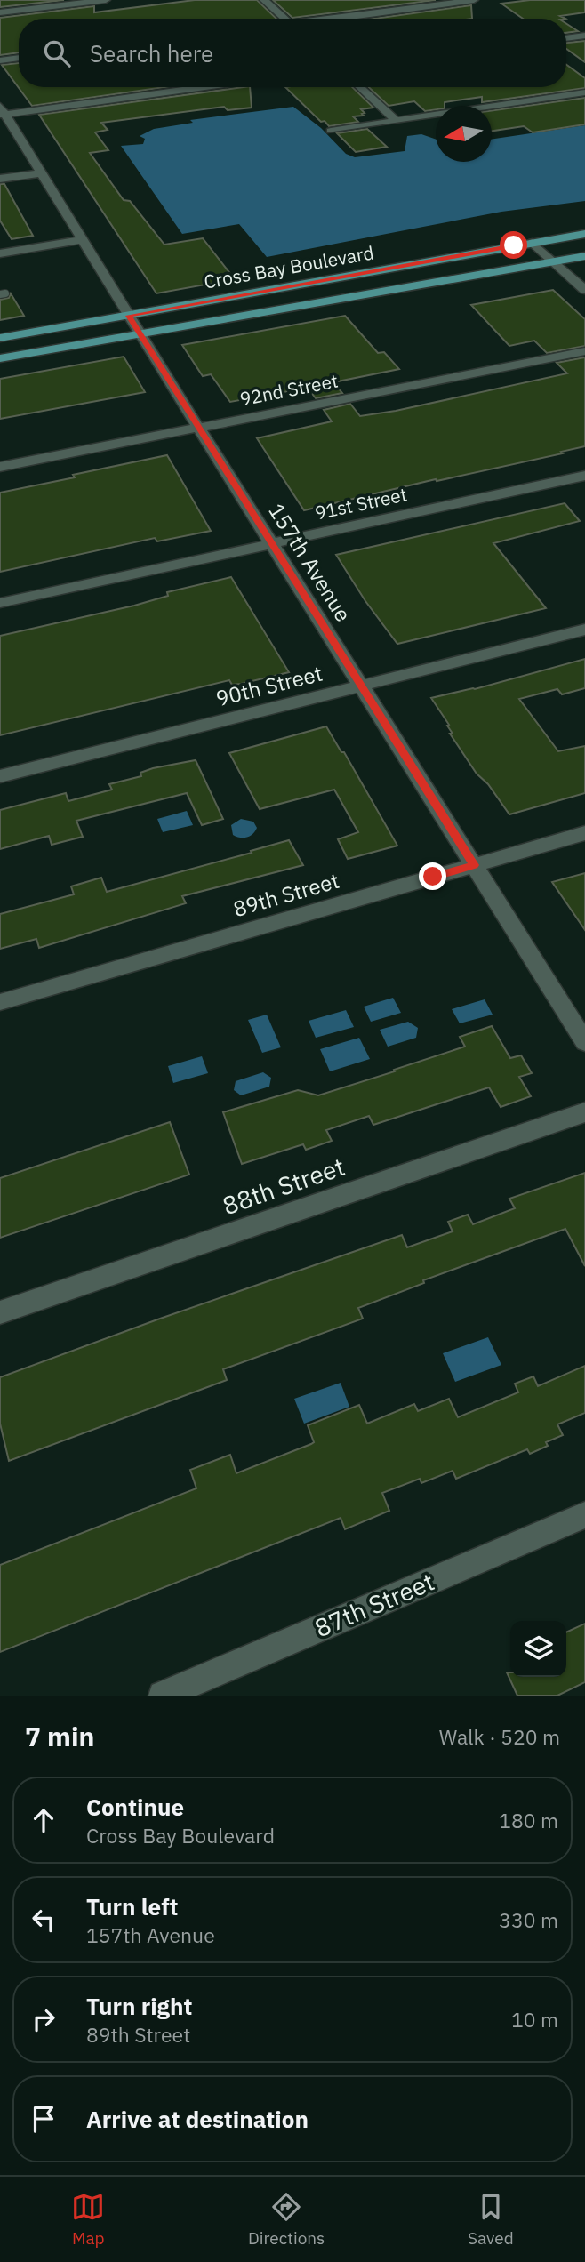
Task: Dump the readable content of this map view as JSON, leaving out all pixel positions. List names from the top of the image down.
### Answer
{
  "streets": {
    "main road": ["Cross Bay Boulevard"],
    "street": [
      "92nd Street",
      "91st Street",
      "157th Avenue",
      "90th Street",
      "89th Street",
      "88th Street",
      "87th Street"
    ]
  },
  "crossings": [
    ["Cross Bay Boulevard", "157th Avenue"],
    ["92nd Street", "157th Avenue"],
    ["91st Street", "157th Avenue"],
    ["157th Avenue", "90th Street"],
    ["157th Avenue", "89th Street"]
  ],
  "north": "left",
  "page": {
    "search": "Search here",
    "heading": ["7 min", "Walk · 520 m"],
    "list": [
      ["Continue", "Cross Bay Boulevard", "180 m"],
      ["Turn left", "157th Avenue", "330 m"],
      ["Turn right", "89th Street", "10 m"],
      "Arrive at destination"
    ],
    "nav": ["Map", "Directions", "Saved"]
  }
}
